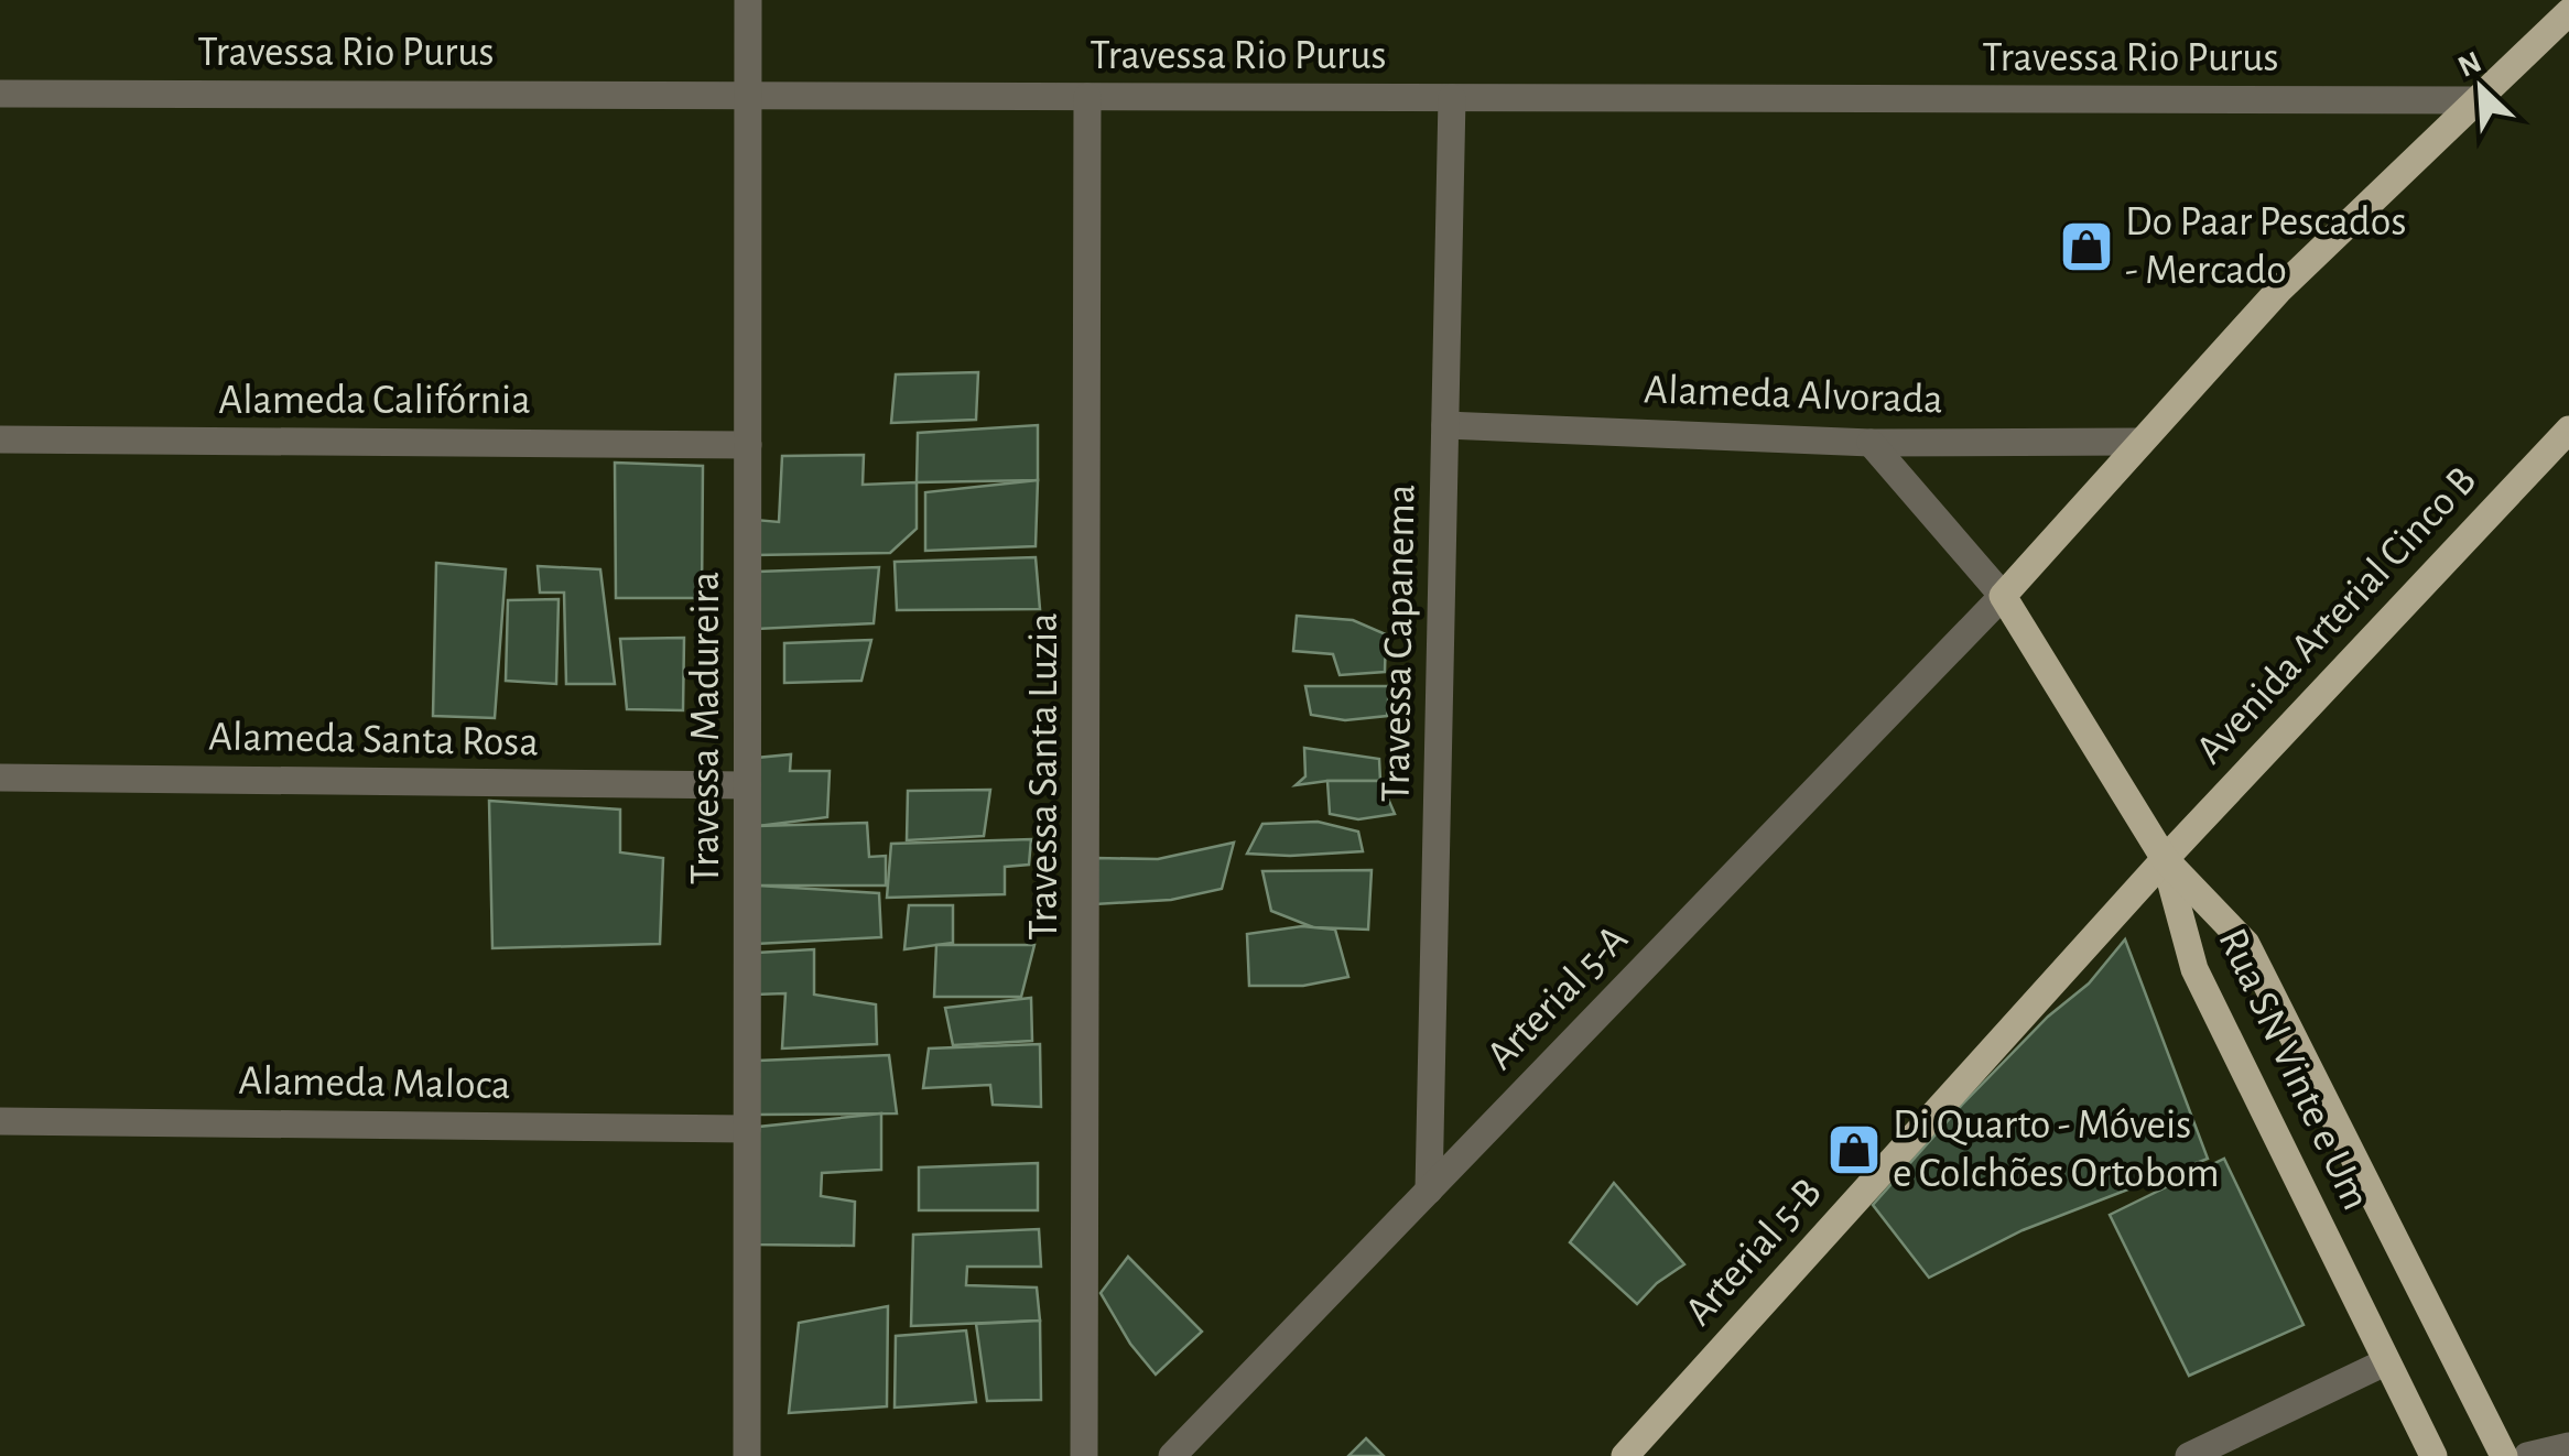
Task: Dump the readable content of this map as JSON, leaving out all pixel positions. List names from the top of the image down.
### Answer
{
  "streets": {
    "main road": ["Avenida Arterial Cinco B", "Rua SN Vinte e Um", "Arterial 5-B"],
    "street": [
      "Travessa Rio Purus",
      "Alameda Alvorada",
      "Alameda Califórnia",
      "Travessa Capanema",
      "Travessa Madureira",
      "Alameda Santa Rosa",
      "Travessa Santa Luzia",
      "Arterial 5-A",
      "Alameda Maloca"
    ]
  },
  "crossings": [
    ["Travessa Rio Purus", "Travessa Capanema"],
    ["Travessa Rio Purus", "Travessa Madureira"],
    ["Travessa Rio Purus", "Travessa Santa Luzia"],
    ["Alameda Alvorada", "Travessa Capanema"],
    ["Alameda Califórnia", "Travessa Madureira"],
    ["Avenida Arterial Cinco B", "Rua SN Vinte e Um"],
    ["Avenida Arterial Cinco B", "Arterial 5-B"],
    ["Travessa Capanema", "Arterial 5-A"],
    ["Travessa Madureira", "Alameda Santa Rosa"],
    ["Travessa Madureira", "Alameda Maloca"],
    ["Rua SN Vinte e Um", "Arterial 5-B"]
  ],
  "places": {
    "shop": ["Do Paar Pescados - Mercado", "Di Quarto - Móveis e Colchões Ortobom"]
  },
  "north": "top left"
}
